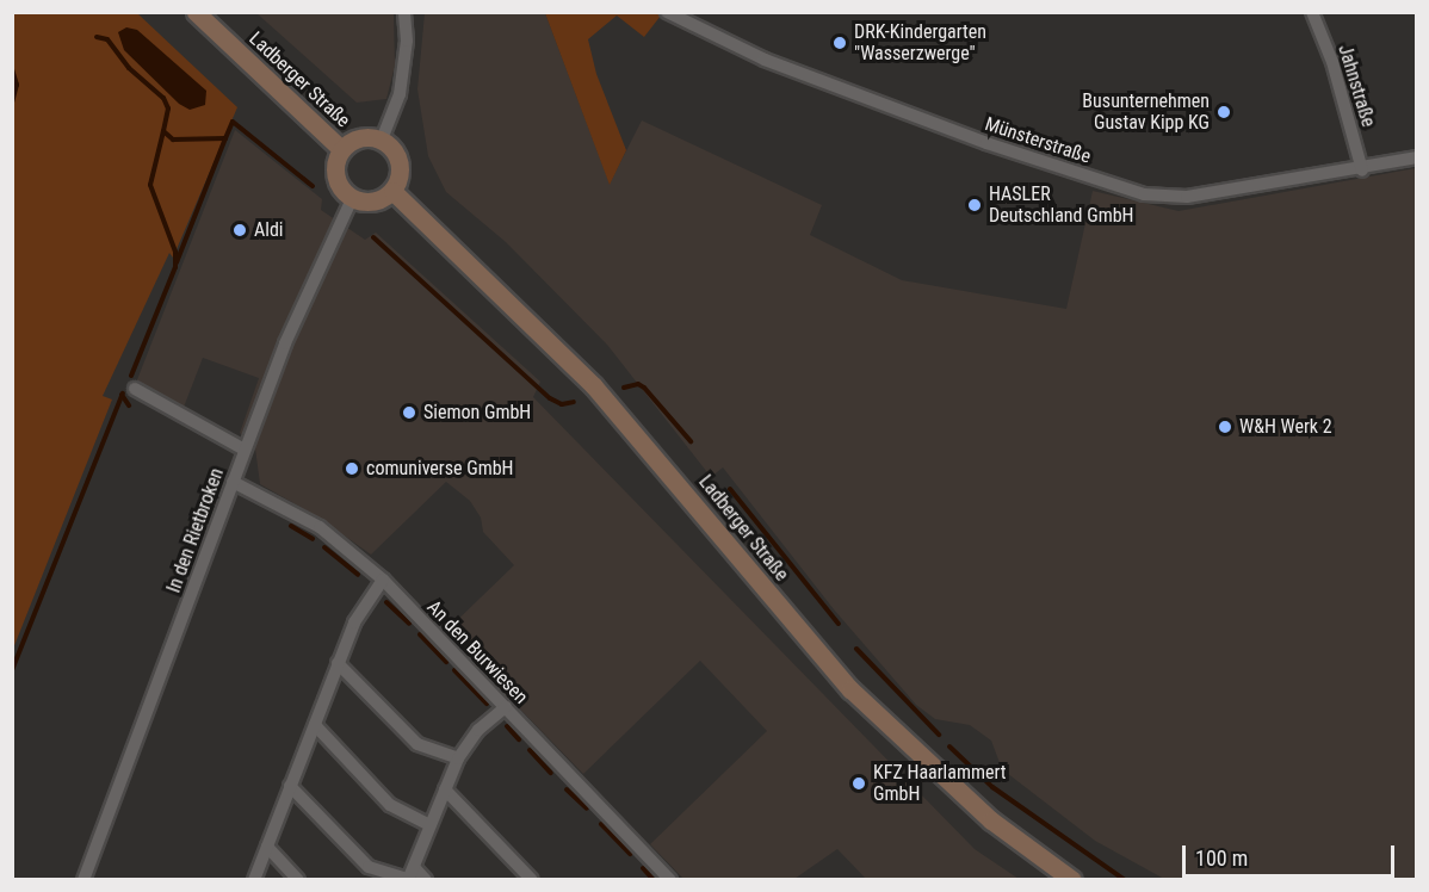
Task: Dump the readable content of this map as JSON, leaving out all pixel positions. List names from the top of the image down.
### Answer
{
  "streets": {
    "main road": ["Ladberger Straße"],
    "street": [
      "Jahnstraße",
      "Münsterstraße",
      "In den Rietbroken",
      "An den Burwiesen"
    ]
  },
  "crossings": [
    ["Ladberger Straße", "In den Rietbroken"],
    ["Jahnstraße", "Münsterstraße"],
    ["In den Rietbroken", "An den Burwiesen"]
  ],
  "places": [
    "DRK-Kindergarten \"Wasserzwerge\"",
    "Busunternehmen Gustav Kipp KG",
    "HASLER Deutschland GmbH",
    "Aldi",
    "Siemon GmbH",
    "W&H Werk 2",
    "comuniverse GmbH",
    "KFZ Haarlammert GmbH"
  ],
  "scale_bar": "100 m"
}
